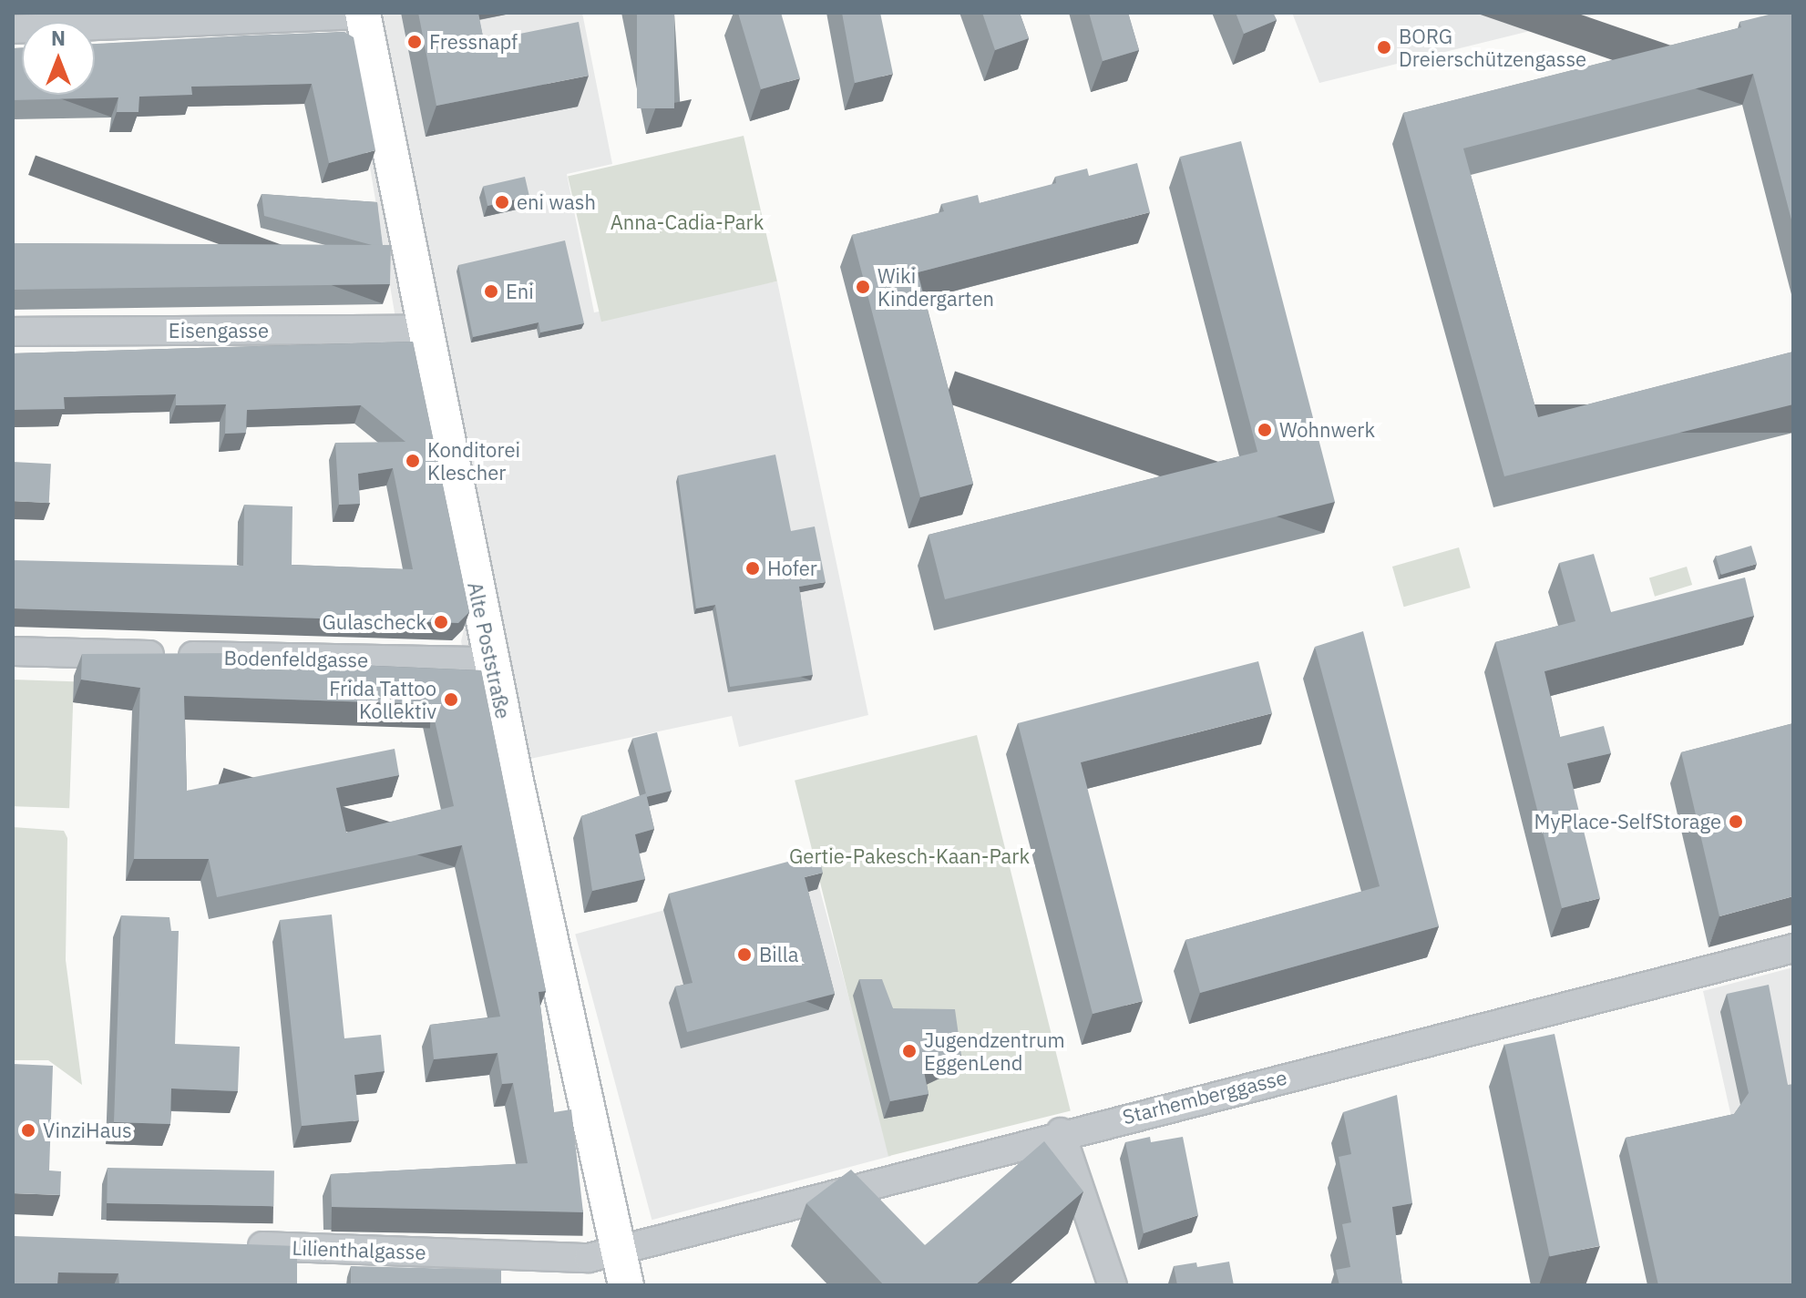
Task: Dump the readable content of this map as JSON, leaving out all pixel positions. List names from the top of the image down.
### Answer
{
  "streets": {
    "main road": ["Alte Poststraße"],
    "street": [
      "Eisengasse",
      "Bodenfeldgasse",
      "Starhemberggasse",
      "Lilienthalgasse"
    ]
  },
  "crossings": [
    ["Eisengasse", "Alte Poststraße"],
    ["Alte Poststraße", "Bodenfeldgasse"],
    ["Alte Poststraße", "Starhemberggasse"],
    ["Alte Poststraße", "Lilienthalgasse"],
    ["Starhemberggasse", "Lilienthalgasse"]
  ],
  "parks": ["Anna-Cadia-Park", "Gertie-Pakesch-Kaan-Park"],
  "places": [
    "Fressnapf",
    "BORG Dreierschützengasse",
    "eni wash",
    "Wiki Kindergarten",
    "Eni",
    "Wohnwerk",
    "Konditorei Klescher",
    "Hofer",
    "Gulascheck",
    "Frida Tattoo Kollektiv",
    "MyPlace-SelfStorage",
    "Billa",
    "Jugendzentrum EggenLend",
    "VinziHaus"
  ],
  "north": "top"
}
